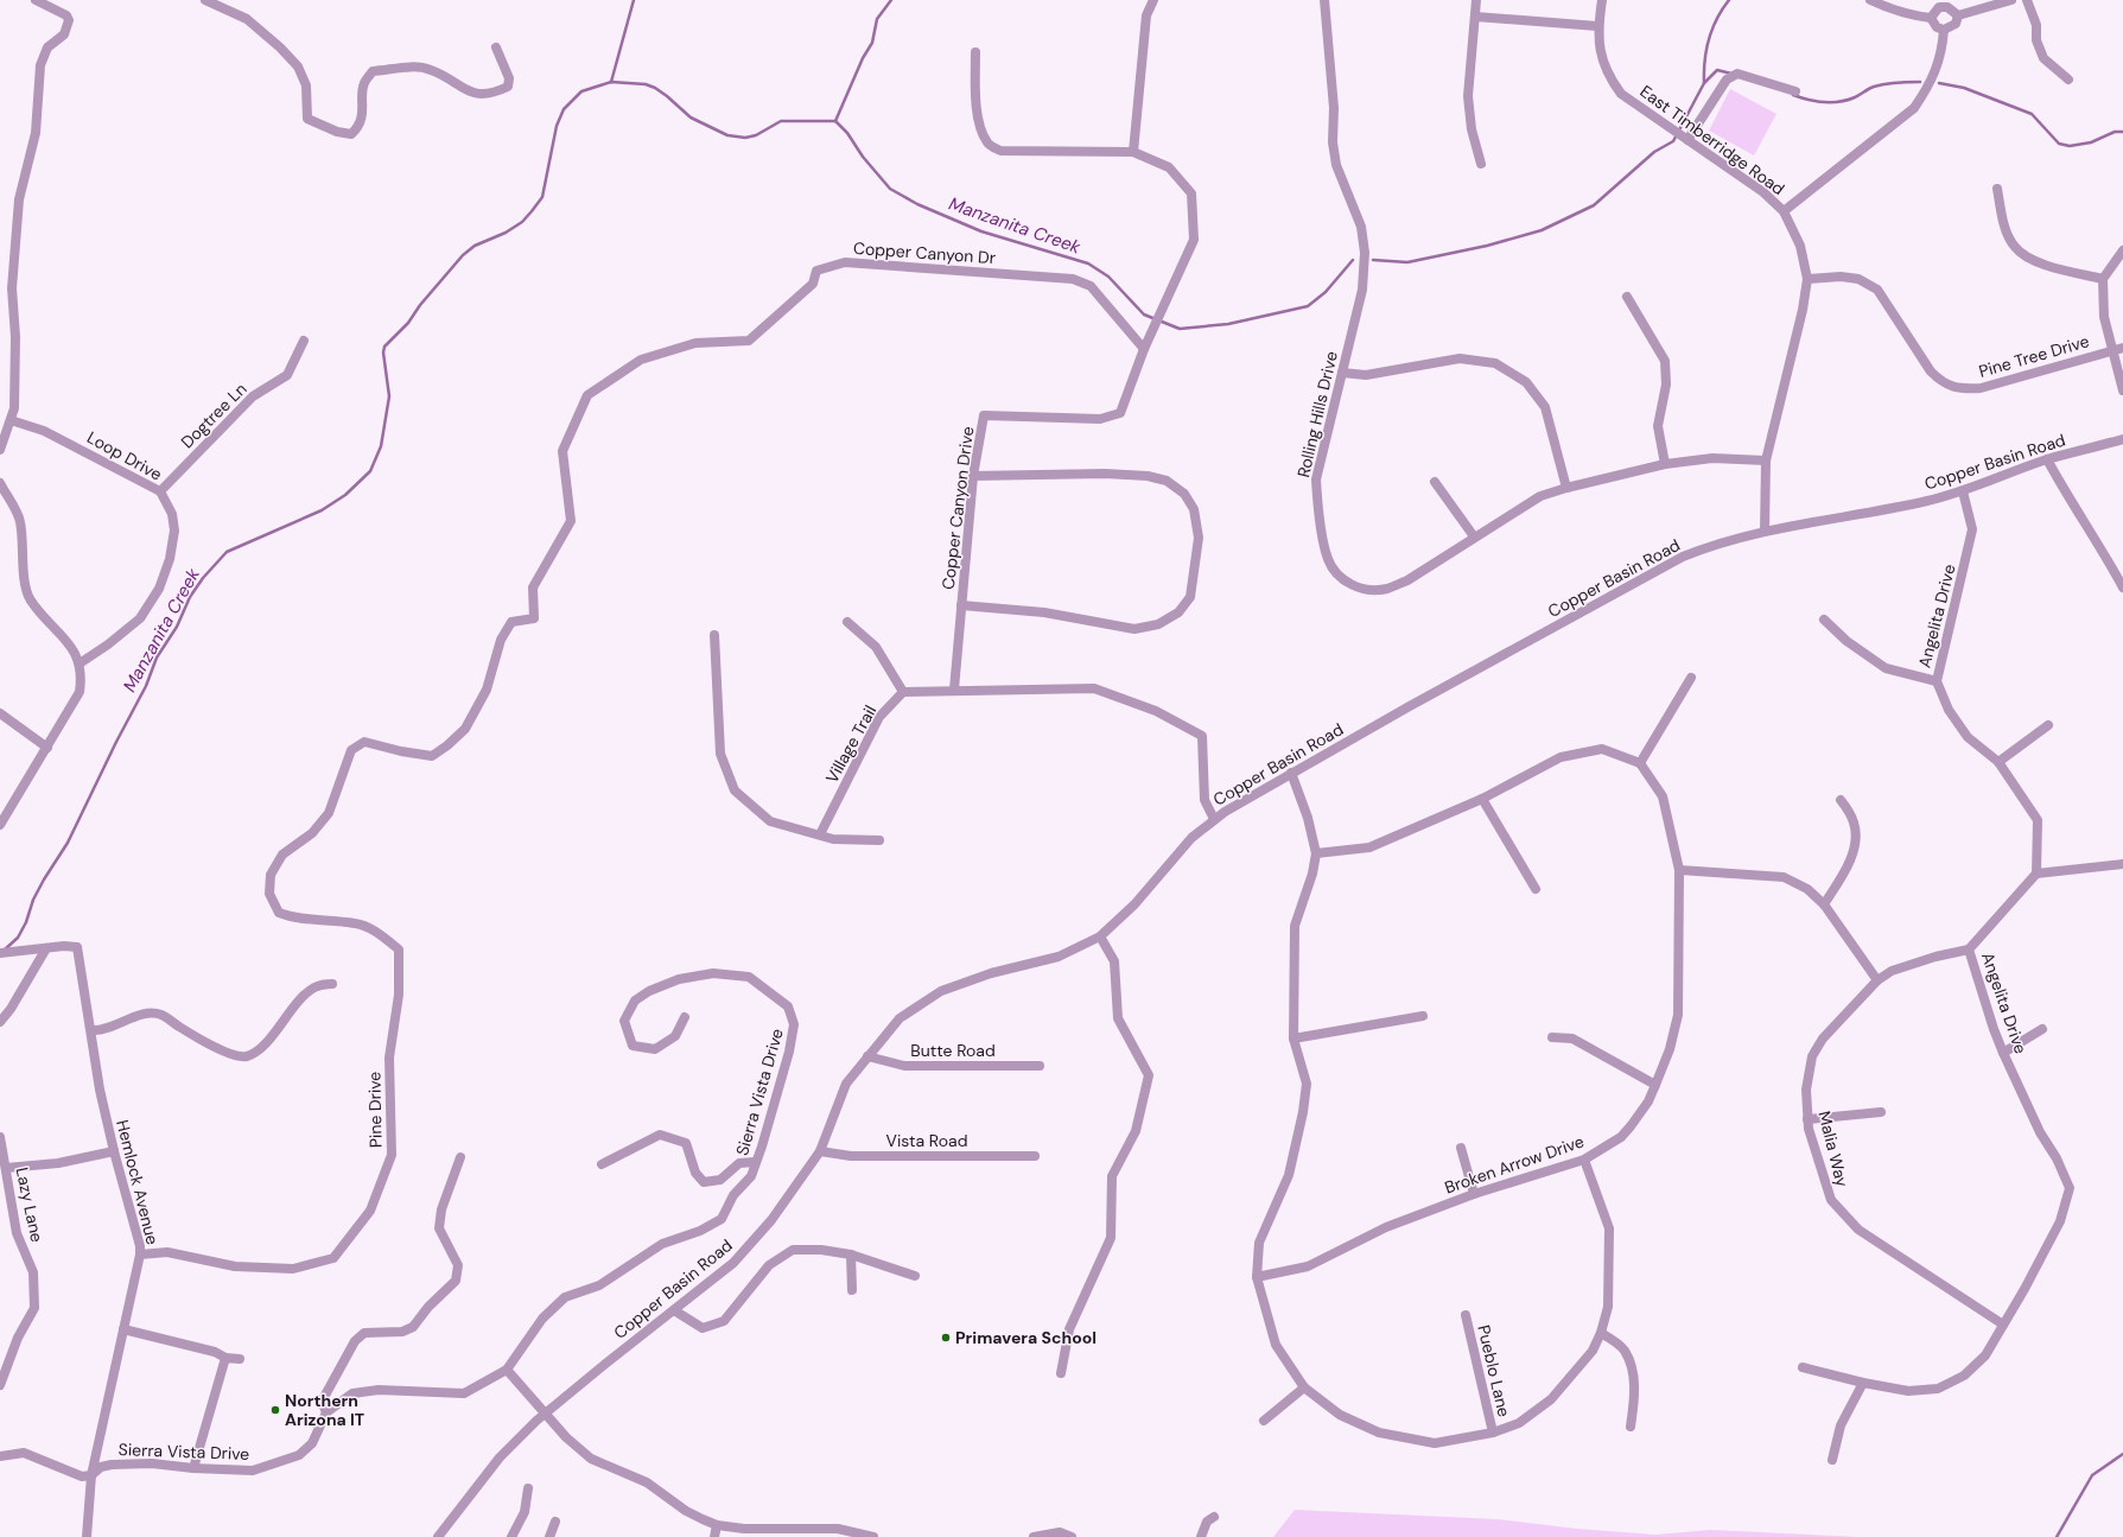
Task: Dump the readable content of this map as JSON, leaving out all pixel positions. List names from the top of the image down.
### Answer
{
  "streets": {
    "street": [
      "East Timberridge Road",
      "Copper Canyon Dr",
      "Pine Tree Drive",
      "Rolling Hills Drive",
      "Dogtree Ln",
      "Loop Drive",
      "Copper Basin Road",
      "Copper Canyon Drive",
      "Angelita Drive",
      "Village Trail",
      "Butte Road",
      "Sierra Vista Drive",
      "Pine Drive",
      "Vista Road",
      "Malia Way",
      "Broken Arrow Drive",
      "Hemlock Avenue",
      "Lazy Lane",
      "Pueblo Lane"
    ]
  },
  "crossings": [
    ["East Timberridge Road", "Pine Tree Drive"],
    ["East Timberridge Road", "Rolling Hills Drive"],
    ["East Timberridge Road", "Copper Basin Road"],
    ["Copper Canyon Dr", "Copper Canyon Drive"],
    ["Copper Canyon Dr", "Pine Drive"],
    ["Dogtree Ln", "Loop Drive"],
    ["Copper Basin Road", "Angelita Drive"],
    ["Copper Basin Road", "Butte Road"],
    ["Copper Basin Road", "Vista Road"],
    ["Angelita Drive", "Malia Way"],
    ["Sierra Vista Drive", "Hemlock Avenue"],
    ["Pine Drive", "Hemlock Avenue"]
  ],
  "water": ["Manzanita Creek"],
  "places": ["Primavera School", "Northern Arizona IT"]
}
